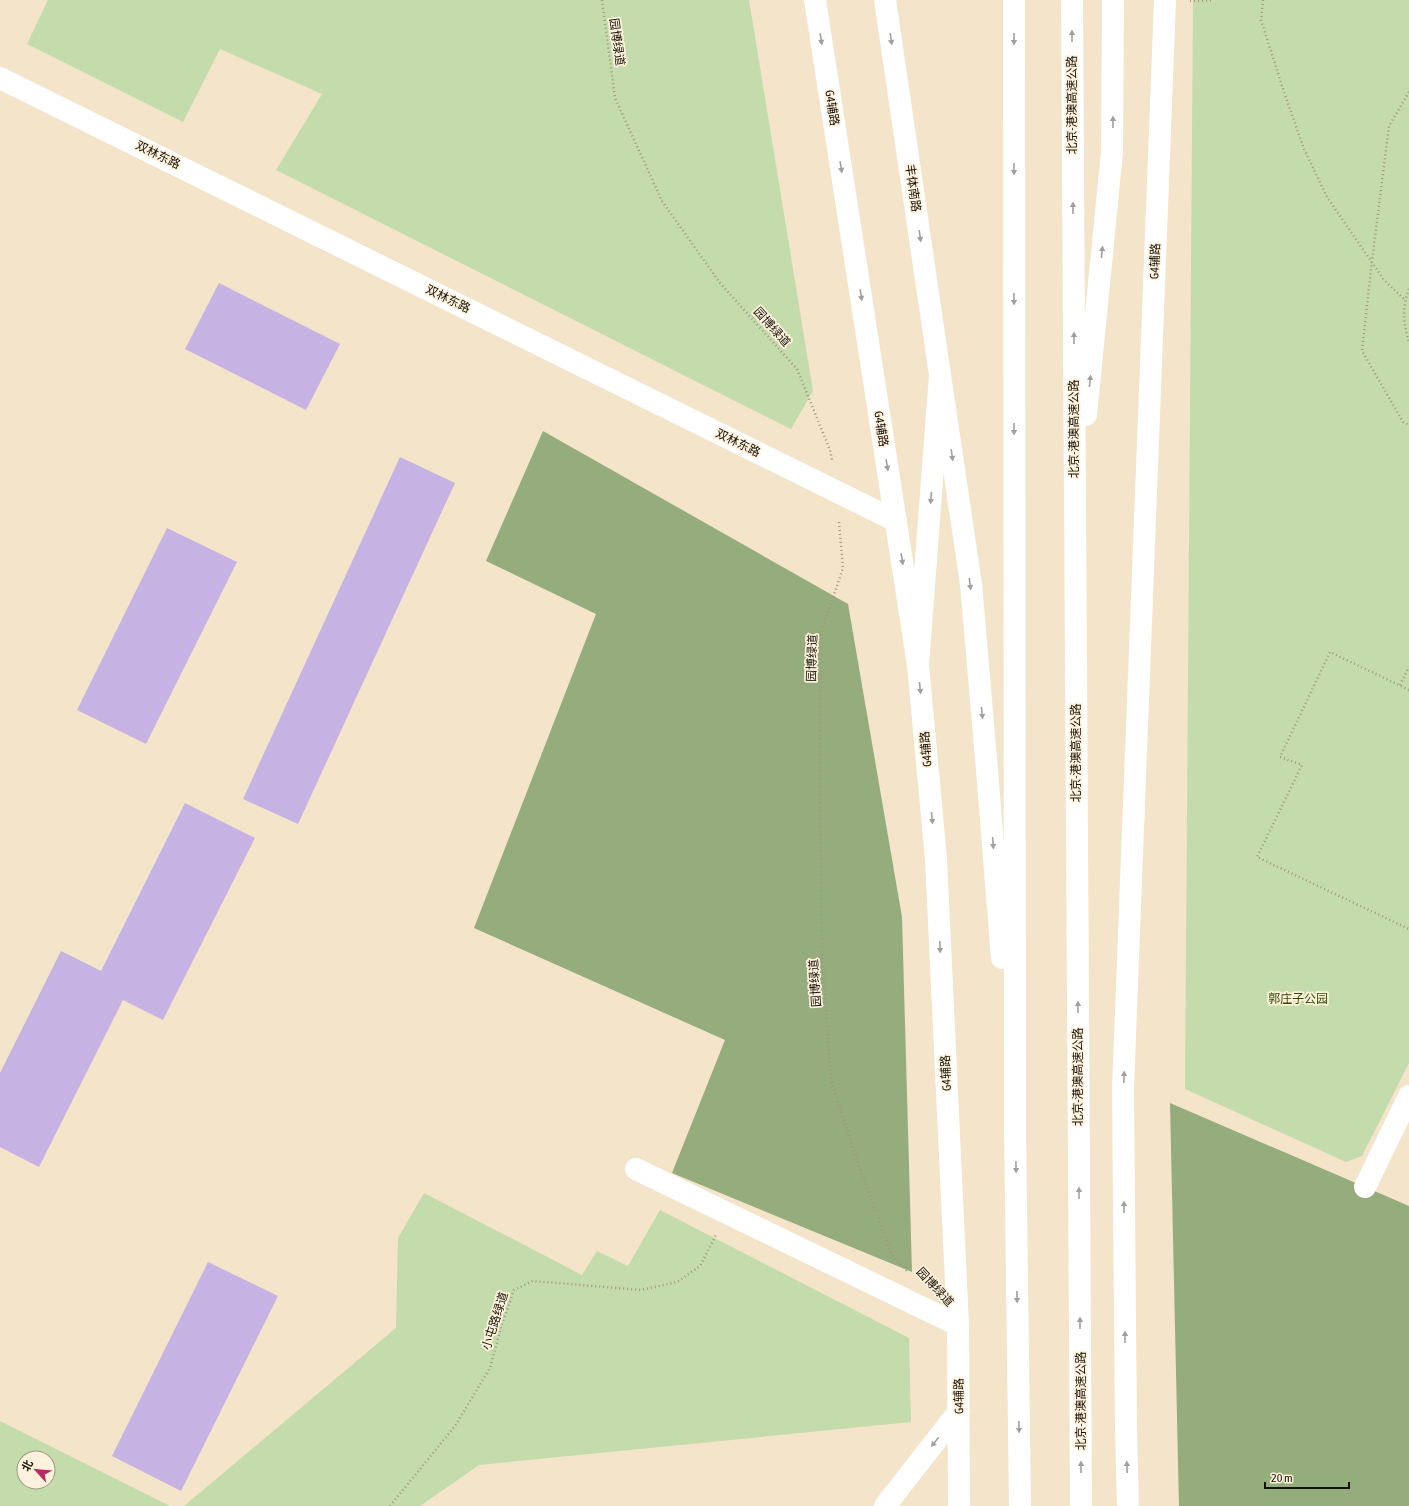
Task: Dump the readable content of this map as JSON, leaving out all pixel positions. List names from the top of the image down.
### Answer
{
  "streets": {
    "main road": [
      "北京-港澳高速公路",
      "G4辅路",
      "双林东路",
      "丰体南路"
    ],
    "path": ["园博绿道", "小屯路绿道"]
  },
  "crossings": [
    ["园博绿道", "双林东路"],
    ["G4辅路", "双林东路"]
  ],
  "parks": ["郭庄子公园"],
  "scale_bar": "20 m",
  "north": "top left"
}
